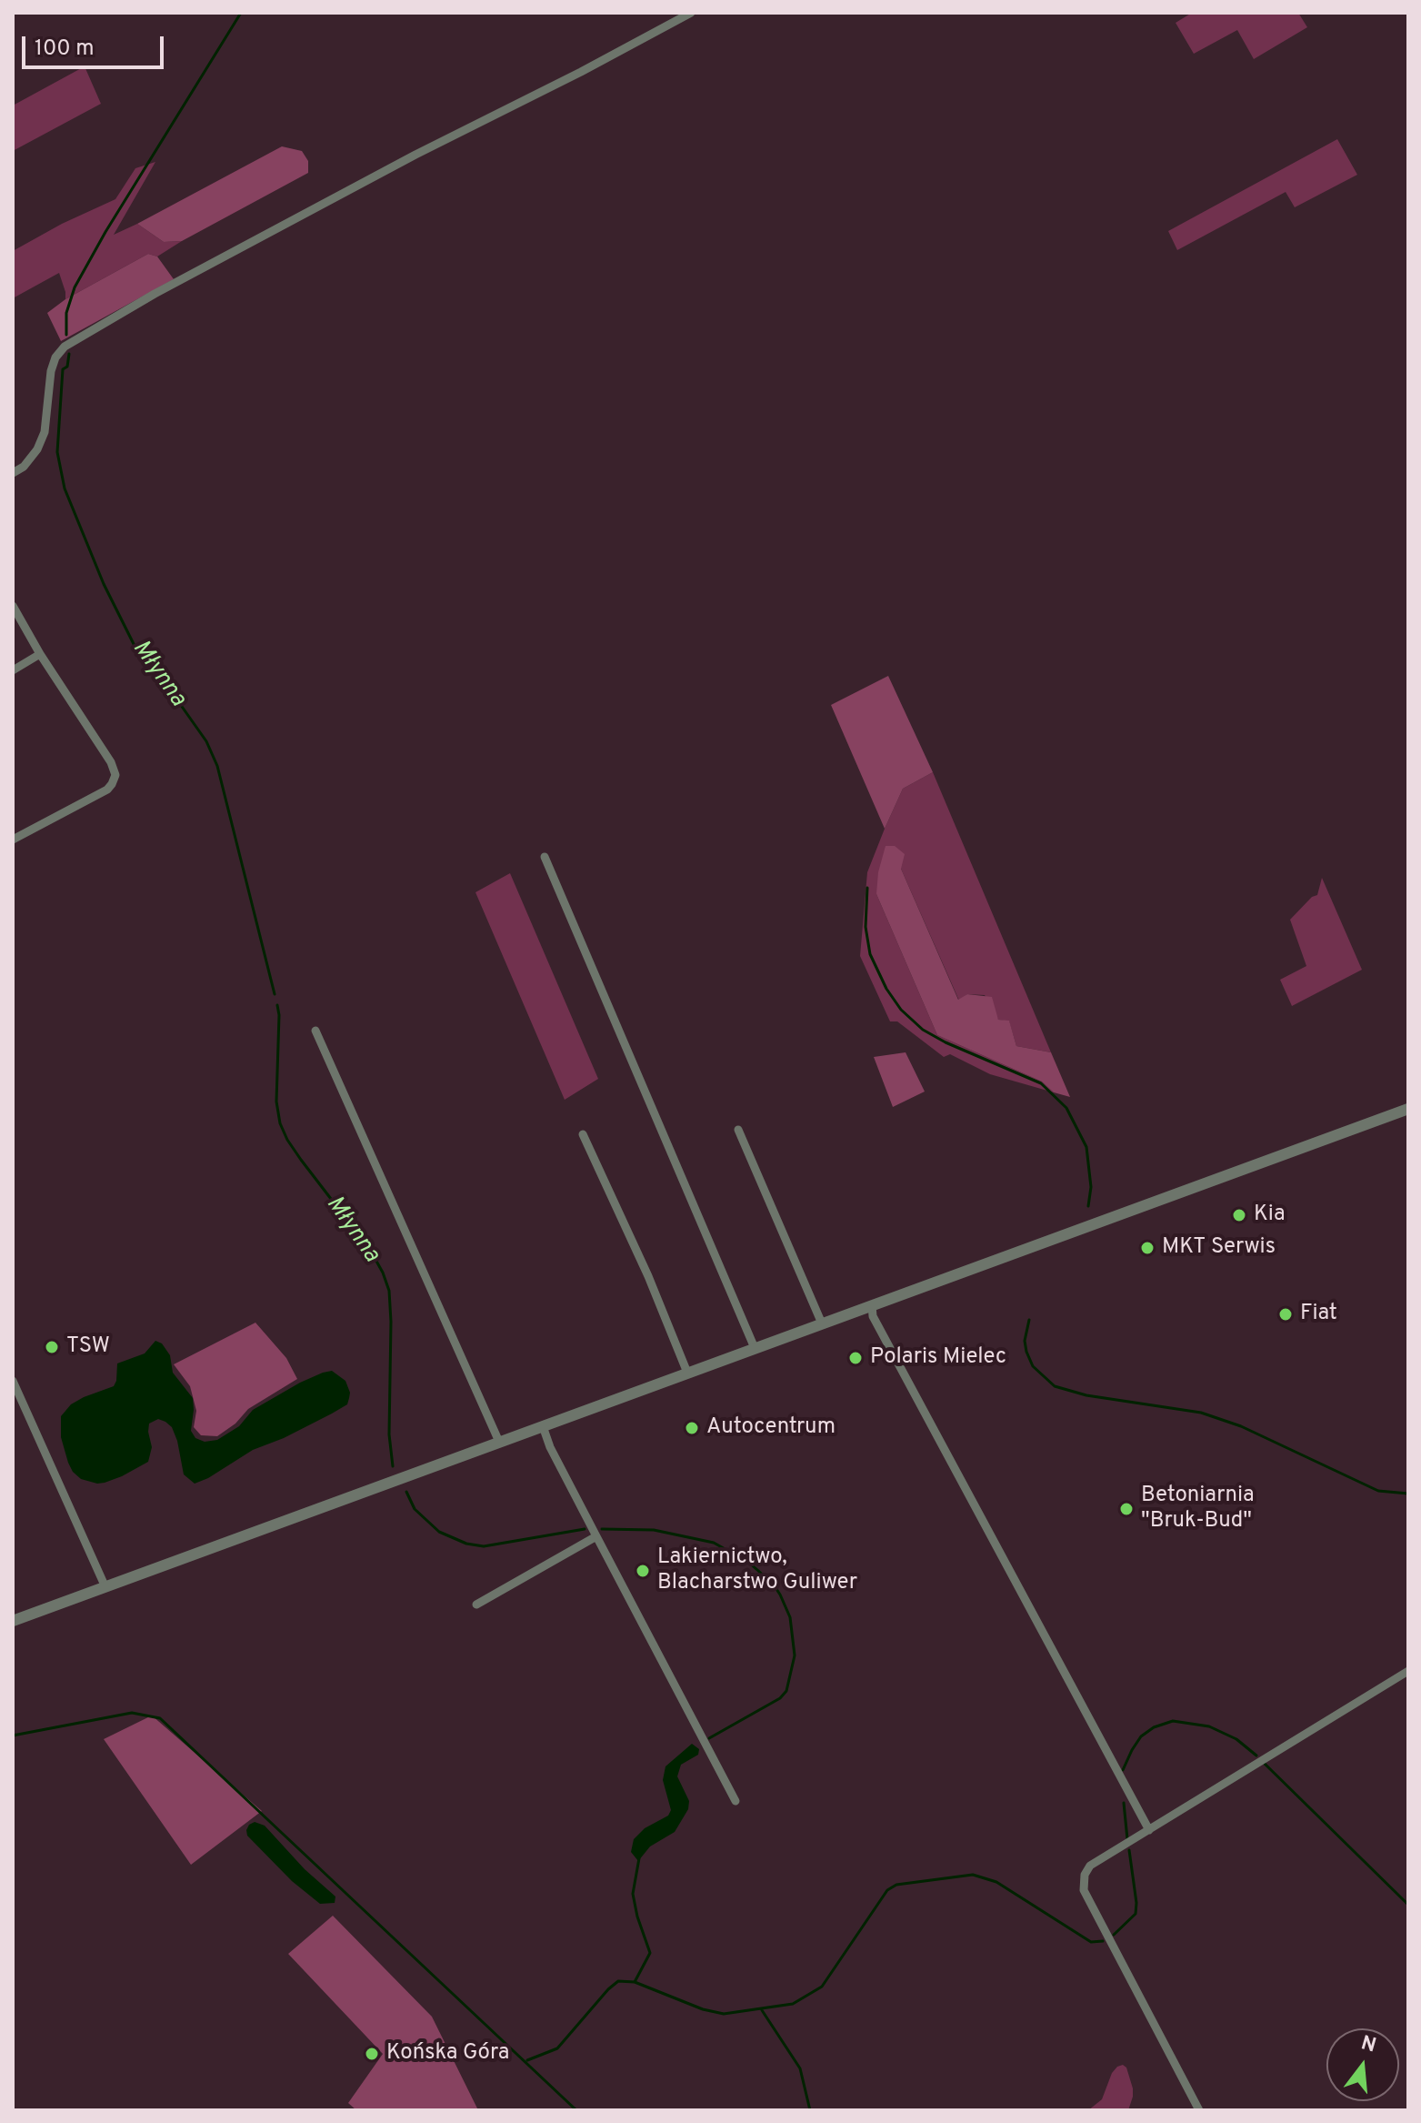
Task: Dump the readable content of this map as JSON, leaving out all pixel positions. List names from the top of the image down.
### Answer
{
  "water": ["Młynna"],
  "places": [
    "Kia",
    "MKT Serwis",
    "Fiat",
    "TSW",
    "Polaris Mielec",
    "Autocentrum",
    "Betoniarnia \"Bruk-Bud\"",
    "Lakiernictwo, Blacharstwo Guliwer",
    "Końska Góra"
  ],
  "scale_bar": "100 m",
  "north": "top"
}
